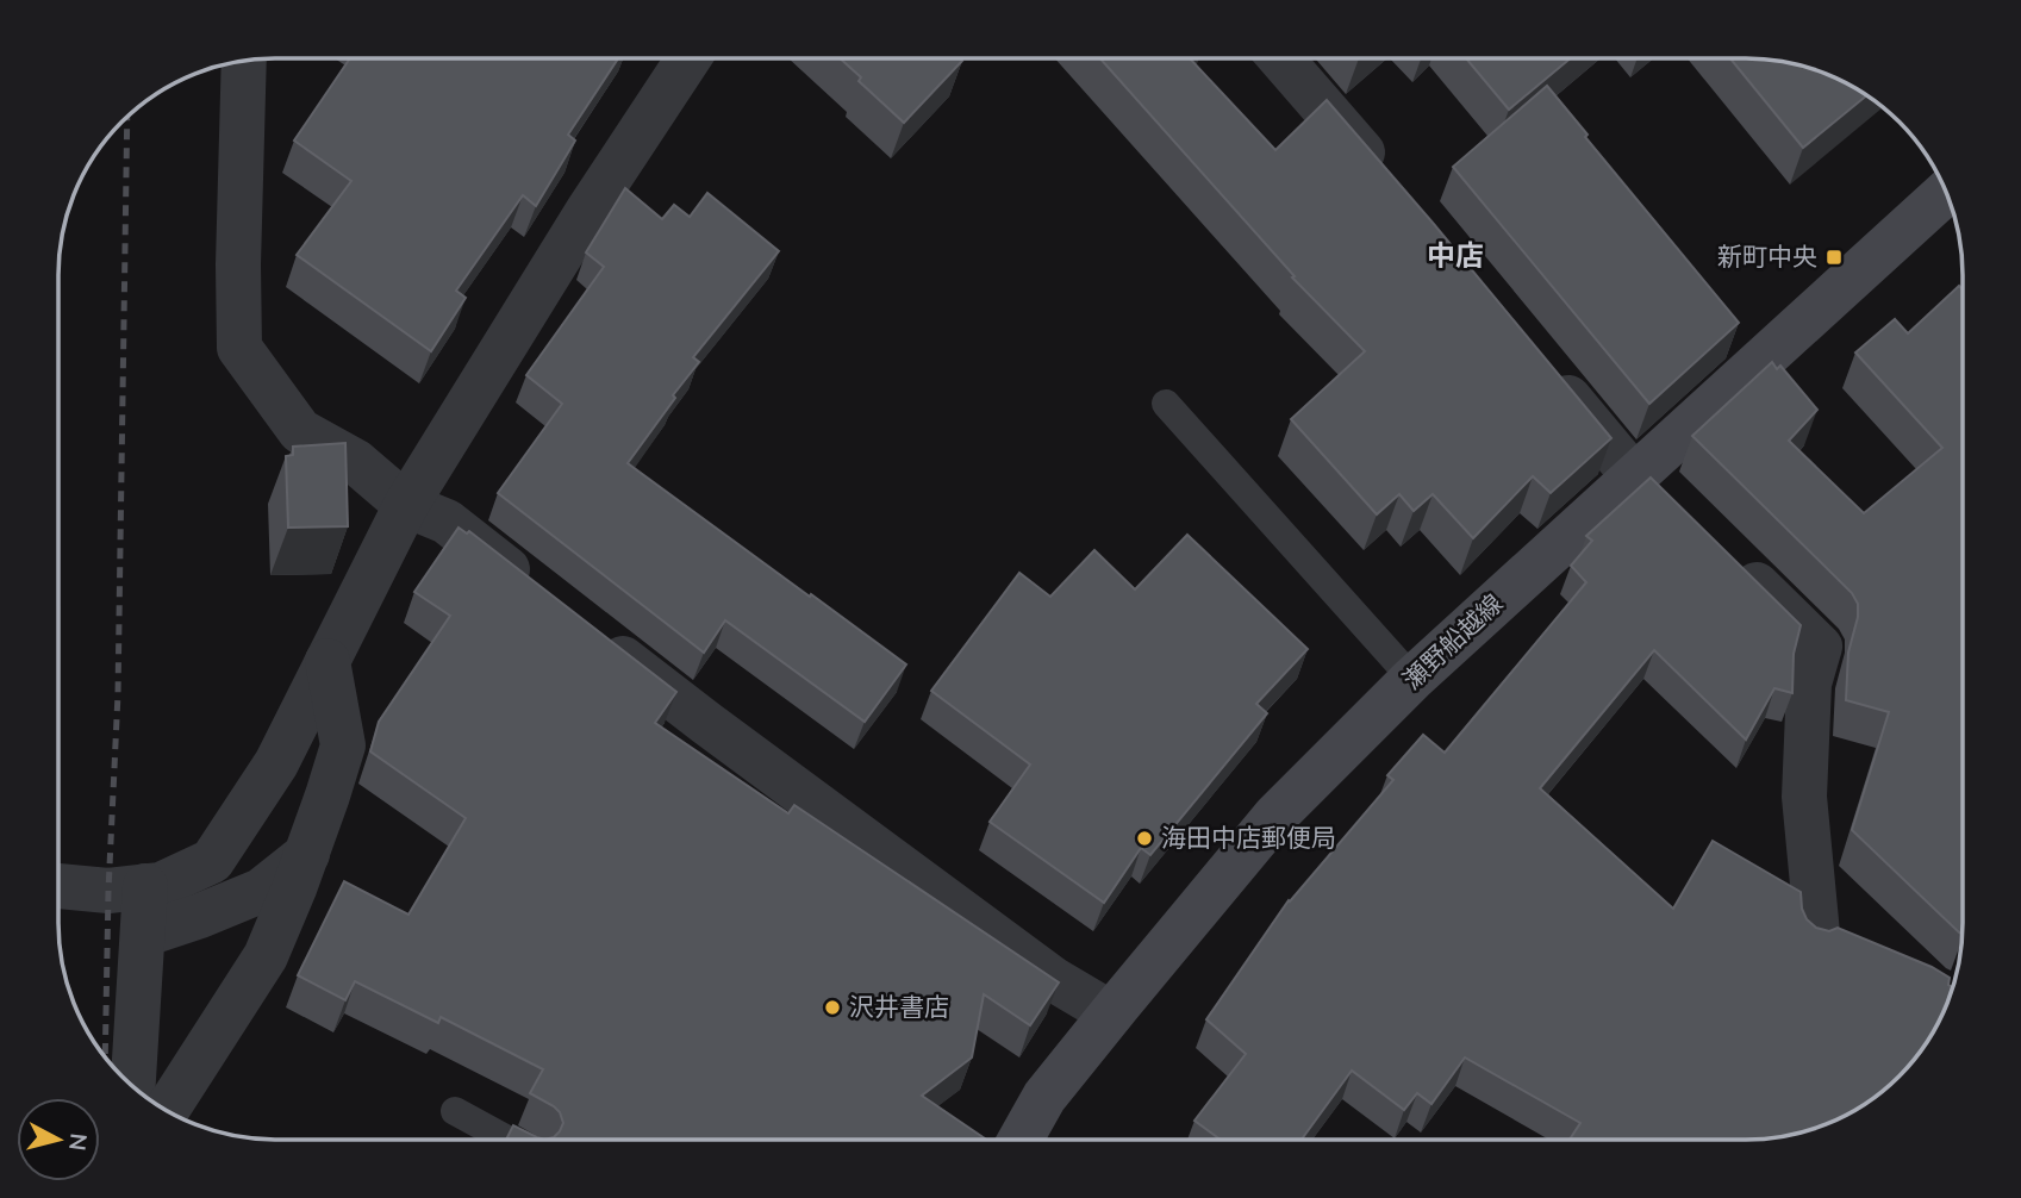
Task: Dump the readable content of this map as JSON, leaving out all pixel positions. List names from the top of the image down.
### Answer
{
  "streets": {
    "main road": ["瀬野船越線"]
  },
  "districts": ["中店"],
  "places": {
    "transit": ["新町中央"],
    "other": ["海田中店郵便局", "沢井書店"]
  },
  "north": "right"
}
